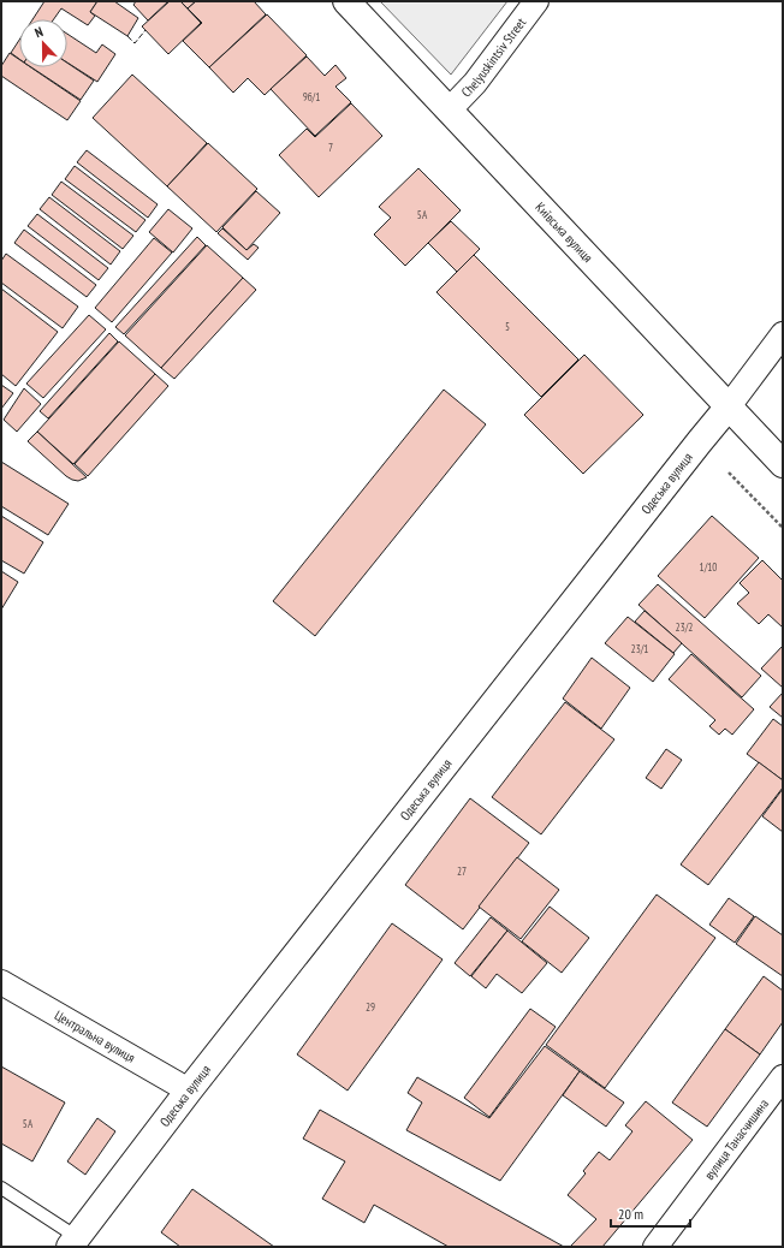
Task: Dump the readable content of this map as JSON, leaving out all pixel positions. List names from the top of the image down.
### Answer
{
  "streets": {
    "main road": ["Київська вулиця", "Одеська вулиця"],
    "street": ["Chelyuskintsiv Street", "Центральна вулиця", "вулиця Танасчишина"]
  },
  "crossings": [
    ["Chelyuskintsiv Street", "Київська вулиця"],
    ["Київська вулиця", "Одеська вулиця"],
    ["Одеська вулиця", "Центральна вулиця"]
  ],
  "house_numbers": [
    "9б/1",
    "7",
    "5А",
    "5",
    "1/10",
    "23/2",
    "23/1",
    "27",
    "29",
    "5А"
  ],
  "scale_bar": "20 m",
  "north": "top"
}
